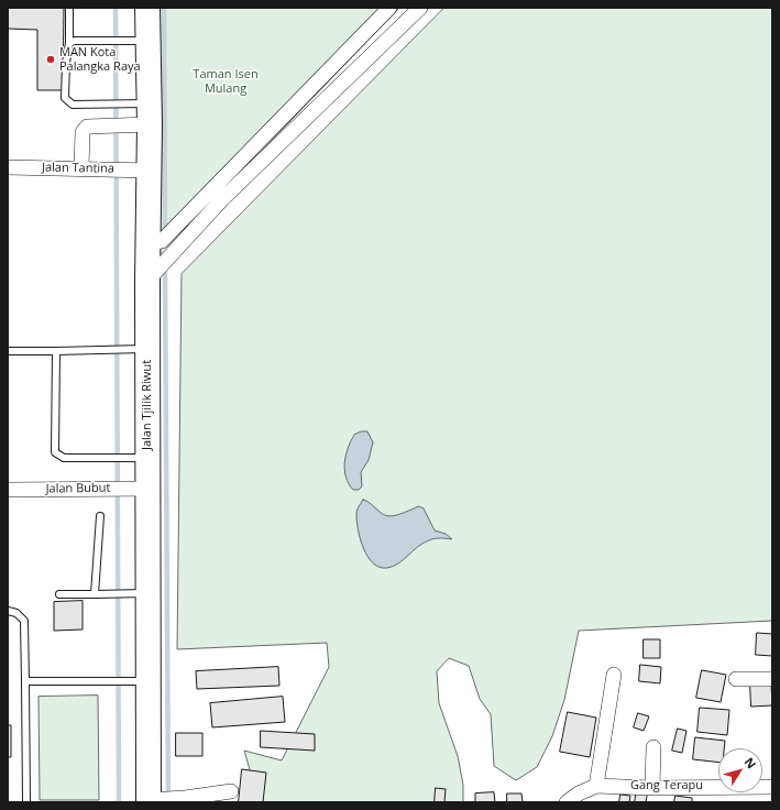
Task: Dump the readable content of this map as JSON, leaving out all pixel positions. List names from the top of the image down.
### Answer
{
  "streets": {
    "highway": ["Jalan Tjilik Riwut"],
    "street": ["Jalan Tantina", "Jalan Bubut", "Gang Terapu"]
  },
  "crossings": [
    ["Jalan Tantina", "Jalan Tjilik Riwut"],
    ["Jalan Tjilik Riwut", "Jalan Bubut"]
  ],
  "parks": ["Taman Isen Mulang"],
  "places": ["MAN Kota Palangka Raya"],
  "north": "top right"
}
